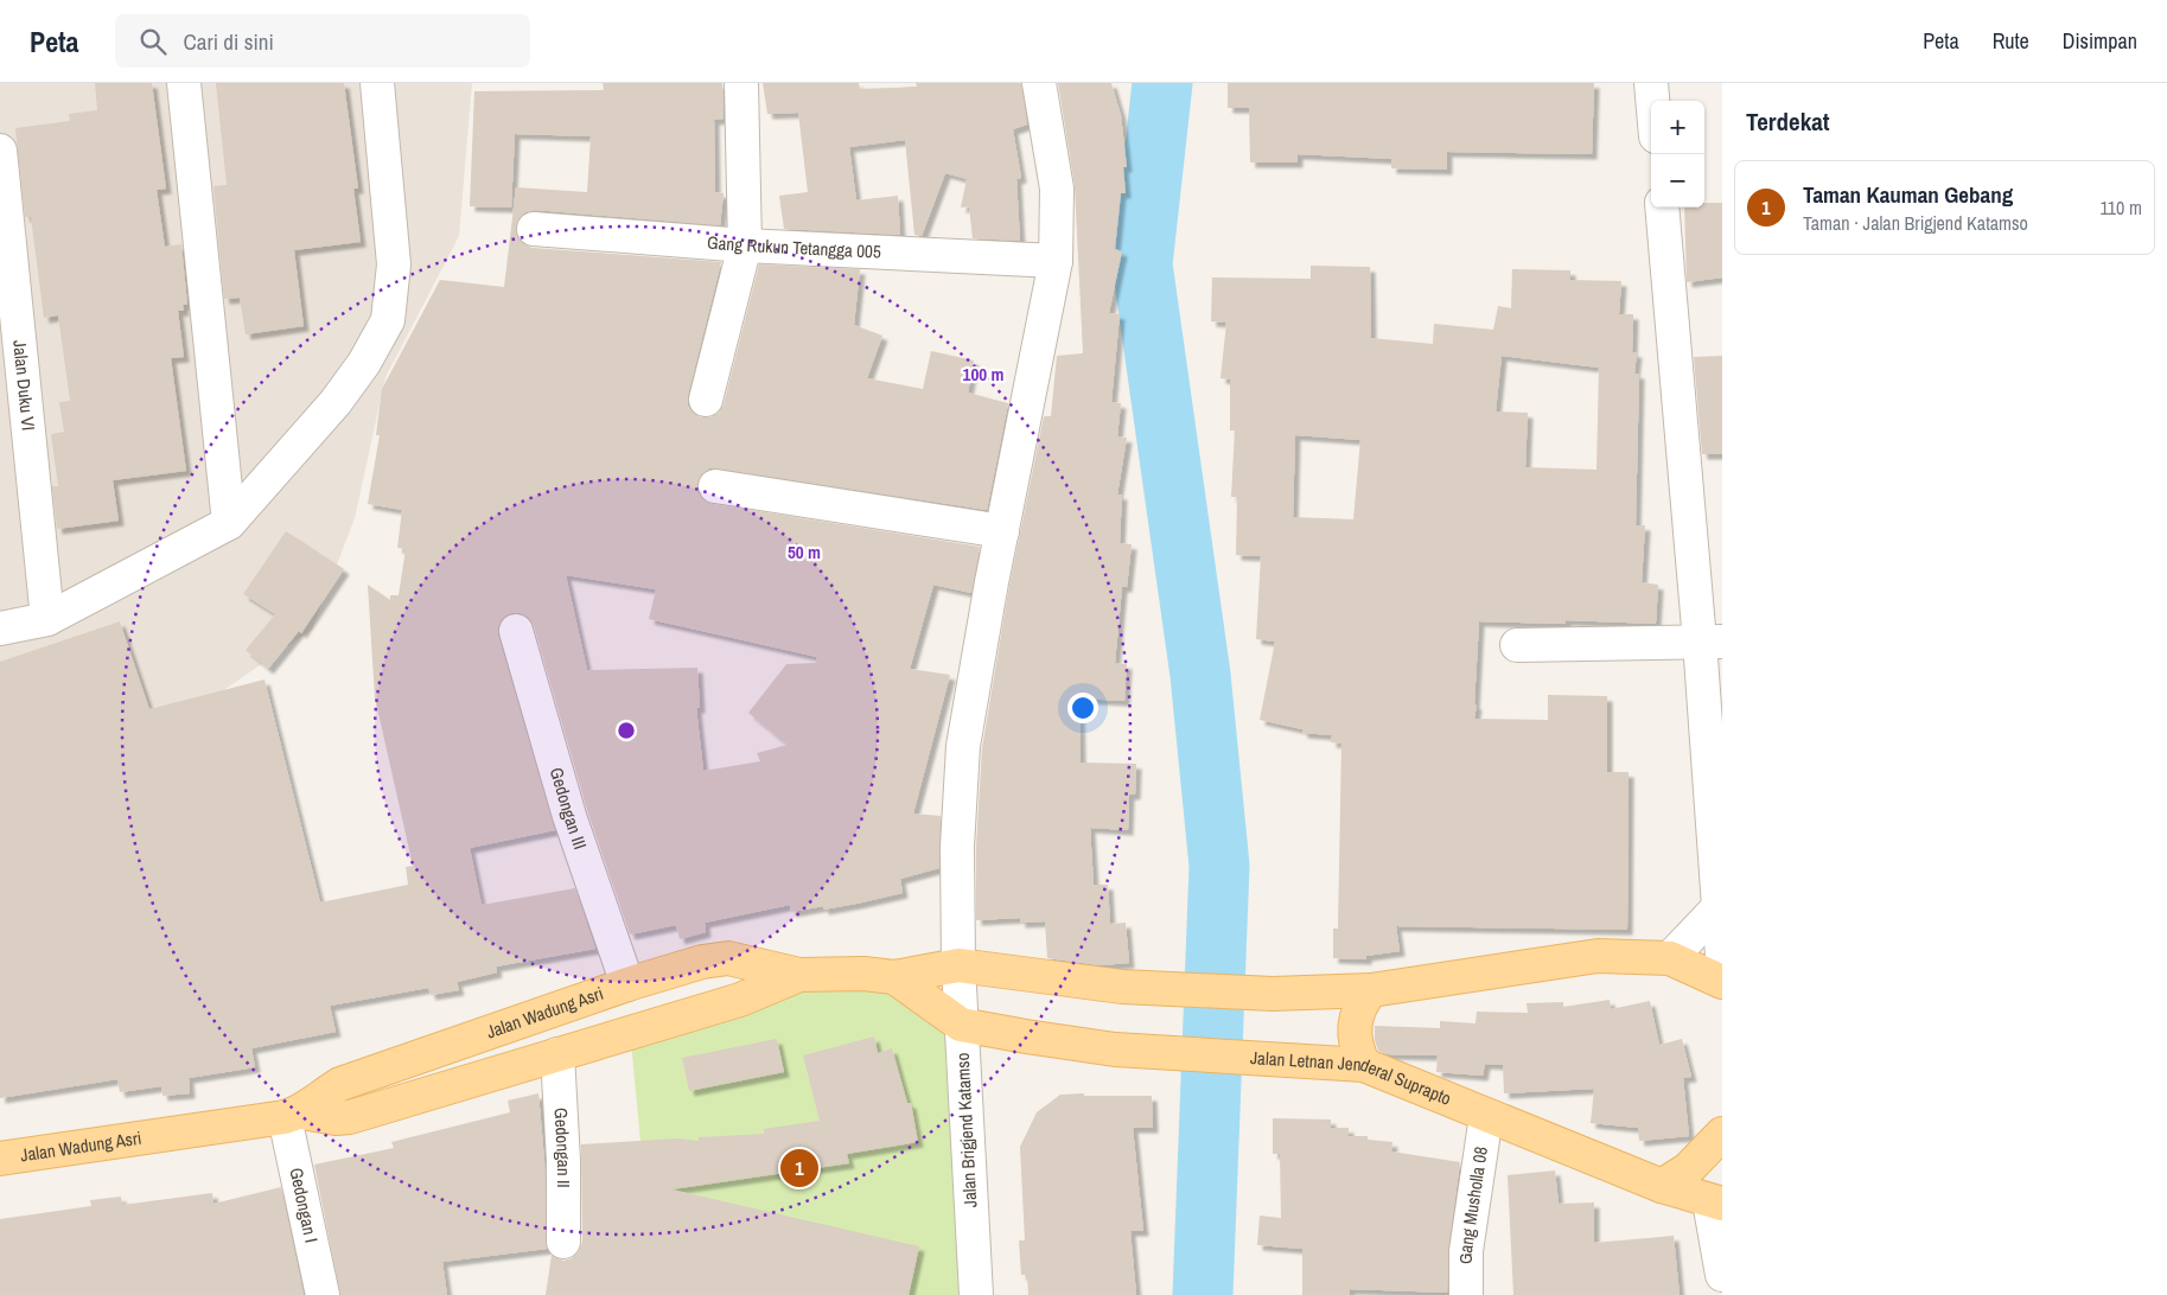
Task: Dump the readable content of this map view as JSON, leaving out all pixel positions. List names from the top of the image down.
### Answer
{
  "streets": {
    "main road": ["Jalan Wadung Asri", "Jalan Letnan Jenderal Suprapto"],
    "street": [
      "Gang Rukun Tetangga 005",
      "Jalan Duku VI",
      "Gedongan III",
      "Jalan Brigjend Katamso",
      "Gedongan II",
      "Gang Musholla 08",
      "Gedongan I"
    ]
  },
  "crossings": [
    ["Gang Rukun Tetangga 005", "Jalan Brigjend Katamso"],
    ["Gedongan III", "Jalan Wadung Asri"],
    ["Jalan Wadung Asri", "Jalan Letnan Jenderal Suprapto"],
    ["Jalan Wadung Asri", "Jalan Brigjend Katamso"],
    ["Jalan Wadung Asri", "Gedongan II"],
    ["Jalan Wadung Asri", "Gedongan I"],
    ["Jalan Letnan Jenderal Suprapto", "Jalan Brigjend Katamso"],
    ["Jalan Letnan Jenderal Suprapto", "Gang Musholla 08"]
  ],
  "page": {
    "header": "Peta",
    "search": "Cari di sini",
    "nav": ["Peta", "Rute", "Disimpan"],
    "heading": "Terdekat",
    "map_buttons": ["+", "−"],
    "list": [
      {
        "mark": "1",
        "name": "Taman Kauman Gebang",
        "note": "Taman · Jalan Brigjend Katamso",
        "value": "110 m"
      }
    ],
    "pins": "1"
  },
  "rings": ["100 m", "50 m"]
}
